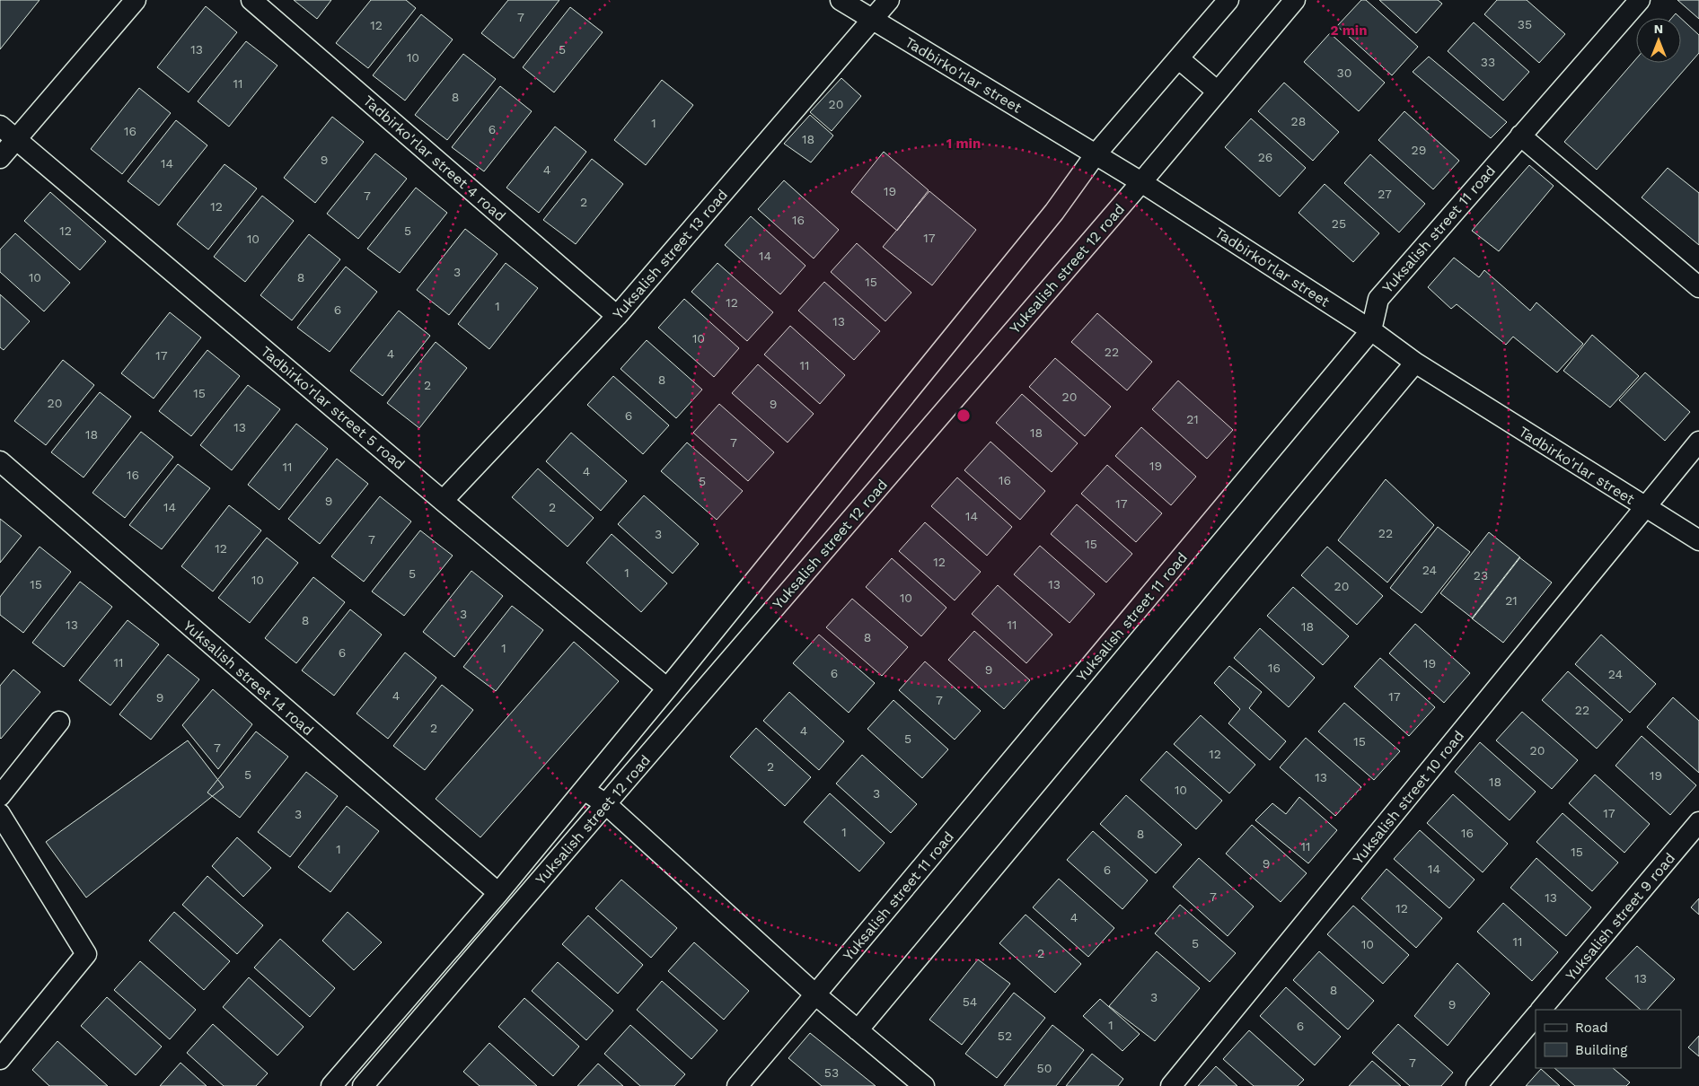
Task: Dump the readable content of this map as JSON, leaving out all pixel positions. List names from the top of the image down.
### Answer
{
  "streets": {
    "street": [
      "Tadbirko'rlar street",
      "Tadbirko'rlar street 4 road",
      "Yuksalish street 11 road",
      "Yuksalish street 13 road",
      "Yuksalish street 12 road",
      "Tadbirko'rlar street 5 road",
      "Yuksalish street 14 road",
      "Yuksalish street 10 road",
      "Yuksalish street 9 road"
    ]
  },
  "crossings": [
    ["Tadbirko'rlar street", "Yuksalish street 11 road"],
    ["Tadbirko'rlar street", "Yuksalish street 13 road"],
    ["Tadbirko'rlar street", "Yuksalish street 12 road"],
    ["Tadbirko'rlar street", "Yuksalish street 10 road"],
    ["Tadbirko'rlar street 4 road", "Yuksalish street 13 road"],
    ["Yuksalish street 13 road", "Tadbirko'rlar street 5 road"],
    ["Yuksalish street 12 road", "Tadbirko'rlar street 5 road"],
    ["Yuksalish street 12 road", "Yuksalish street 14 road"]
  ],
  "house_numbers": [
    "7",
    "35",
    "12",
    "13",
    "5",
    "10",
    "33",
    "30",
    "11",
    "8",
    "20",
    "28",
    "1",
    "6",
    "16",
    "18",
    "29",
    "26",
    "9",
    "14",
    "4",
    "19",
    "27",
    "7",
    "2",
    "12",
    "16",
    "25",
    "12",
    "5",
    "17",
    "10",
    "14",
    "3",
    "10",
    "8",
    "15",
    "12",
    "1",
    "6",
    "13",
    "10",
    "22",
    "4",
    "17",
    "11",
    "8",
    "2",
    "15",
    "20",
    "20",
    "9",
    "6",
    "21",
    "13",
    "18",
    "18",
    "7",
    "19",
    "11",
    "4",
    "16",
    "16",
    "5",
    "9",
    "17",
    "14",
    "2",
    "14",
    "22",
    "3",
    "7",
    "15",
    "12",
    "12",
    "24",
    "1",
    "5",
    "23",
    "10",
    "15",
    "13",
    "20",
    "10",
    "21",
    "3",
    "8",
    "13",
    "11",
    "18",
    "8",
    "1",
    "6",
    "11",
    "19",
    "16",
    "9",
    "6",
    "24",
    "4",
    "17",
    "9",
    "7",
    "22",
    "2",
    "4",
    "5",
    "15",
    "7",
    "20",
    "12",
    "2",
    "5",
    "19",
    "13",
    "18",
    "10",
    "3",
    "17",
    "3",
    "1",
    "16",
    "8",
    "11",
    "1",
    "15",
    "9",
    "14",
    "6",
    "7",
    "13",
    "12",
    "4",
    "11",
    "5",
    "10",
    "2",
    "13",
    "8",
    "3",
    "54",
    "9",
    "1",
    "6",
    "52",
    "7",
    "50",
    "53"
  ],
  "legend": ["Road", "Building"],
  "north": "top",
  "rings": ["2 min", "1 min"]
}
